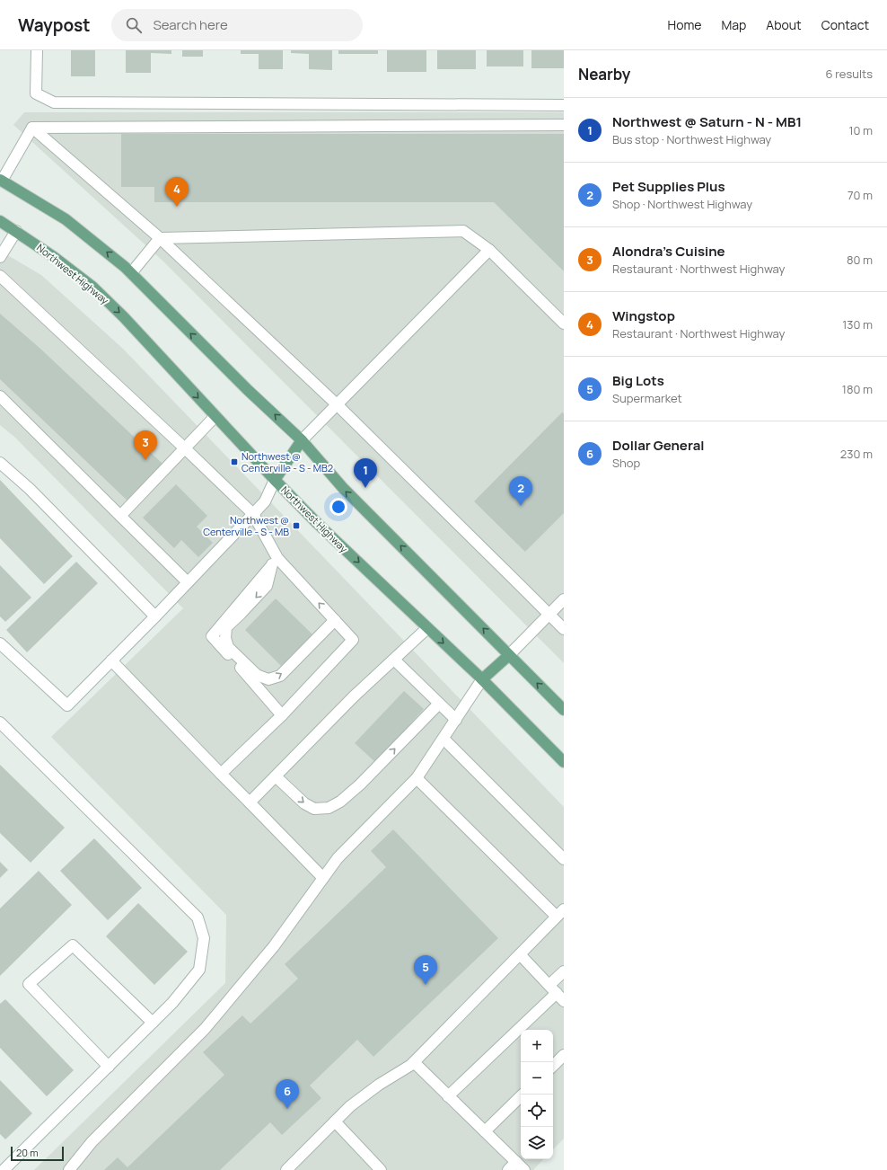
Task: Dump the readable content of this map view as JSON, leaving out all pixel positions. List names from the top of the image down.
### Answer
{
  "streets": {
    "main road": ["Northwest Highway"]
  },
  "places": {
    "transit": ["Northwest @ Centerville - S - MB2", "Northwest @ Centerville - S - MB"]
  },
  "scale_bar": "20 m",
  "page": {
    "header": "Waypost",
    "search": "Search here",
    "nav": [
      "Home",
      "Map",
      "About",
      "Contact"
    ],
    "heading": ["Nearby", "6 results"],
    "list": [
      {
        "mark": "1",
        "name": "Northwest @ Saturn - N - MB1",
        "note": "Bus stop · Northwest Highway",
        "value": "10 m"
      },
      {
        "mark": "2",
        "name": "Pet Supplies Plus",
        "note": "Shop · Northwest Highway",
        "value": "70 m"
      },
      {
        "mark": "3",
        "name": "Alondra’s Cuisine",
        "note": "Restaurant · Northwest Highway",
        "value": "80 m"
      },
      {
        "mark": "4",
        "name": "Wingstop",
        "note": "Restaurant · Northwest Highway",
        "value": "130 m"
      },
      {
        "mark": "5",
        "name": "Big Lots",
        "note": "Supermarket",
        "value": "180 m"
      },
      {
        "mark": "6",
        "name": "Dollar General",
        "note": "Shop",
        "value": "230 m"
      }
    ],
    "pins": [
      "4",
      "3",
      "1",
      "2",
      "5",
      "6"
    ],
    "map_buttons": ["+", "−"],
    "scale": "20 m"
  }
}
